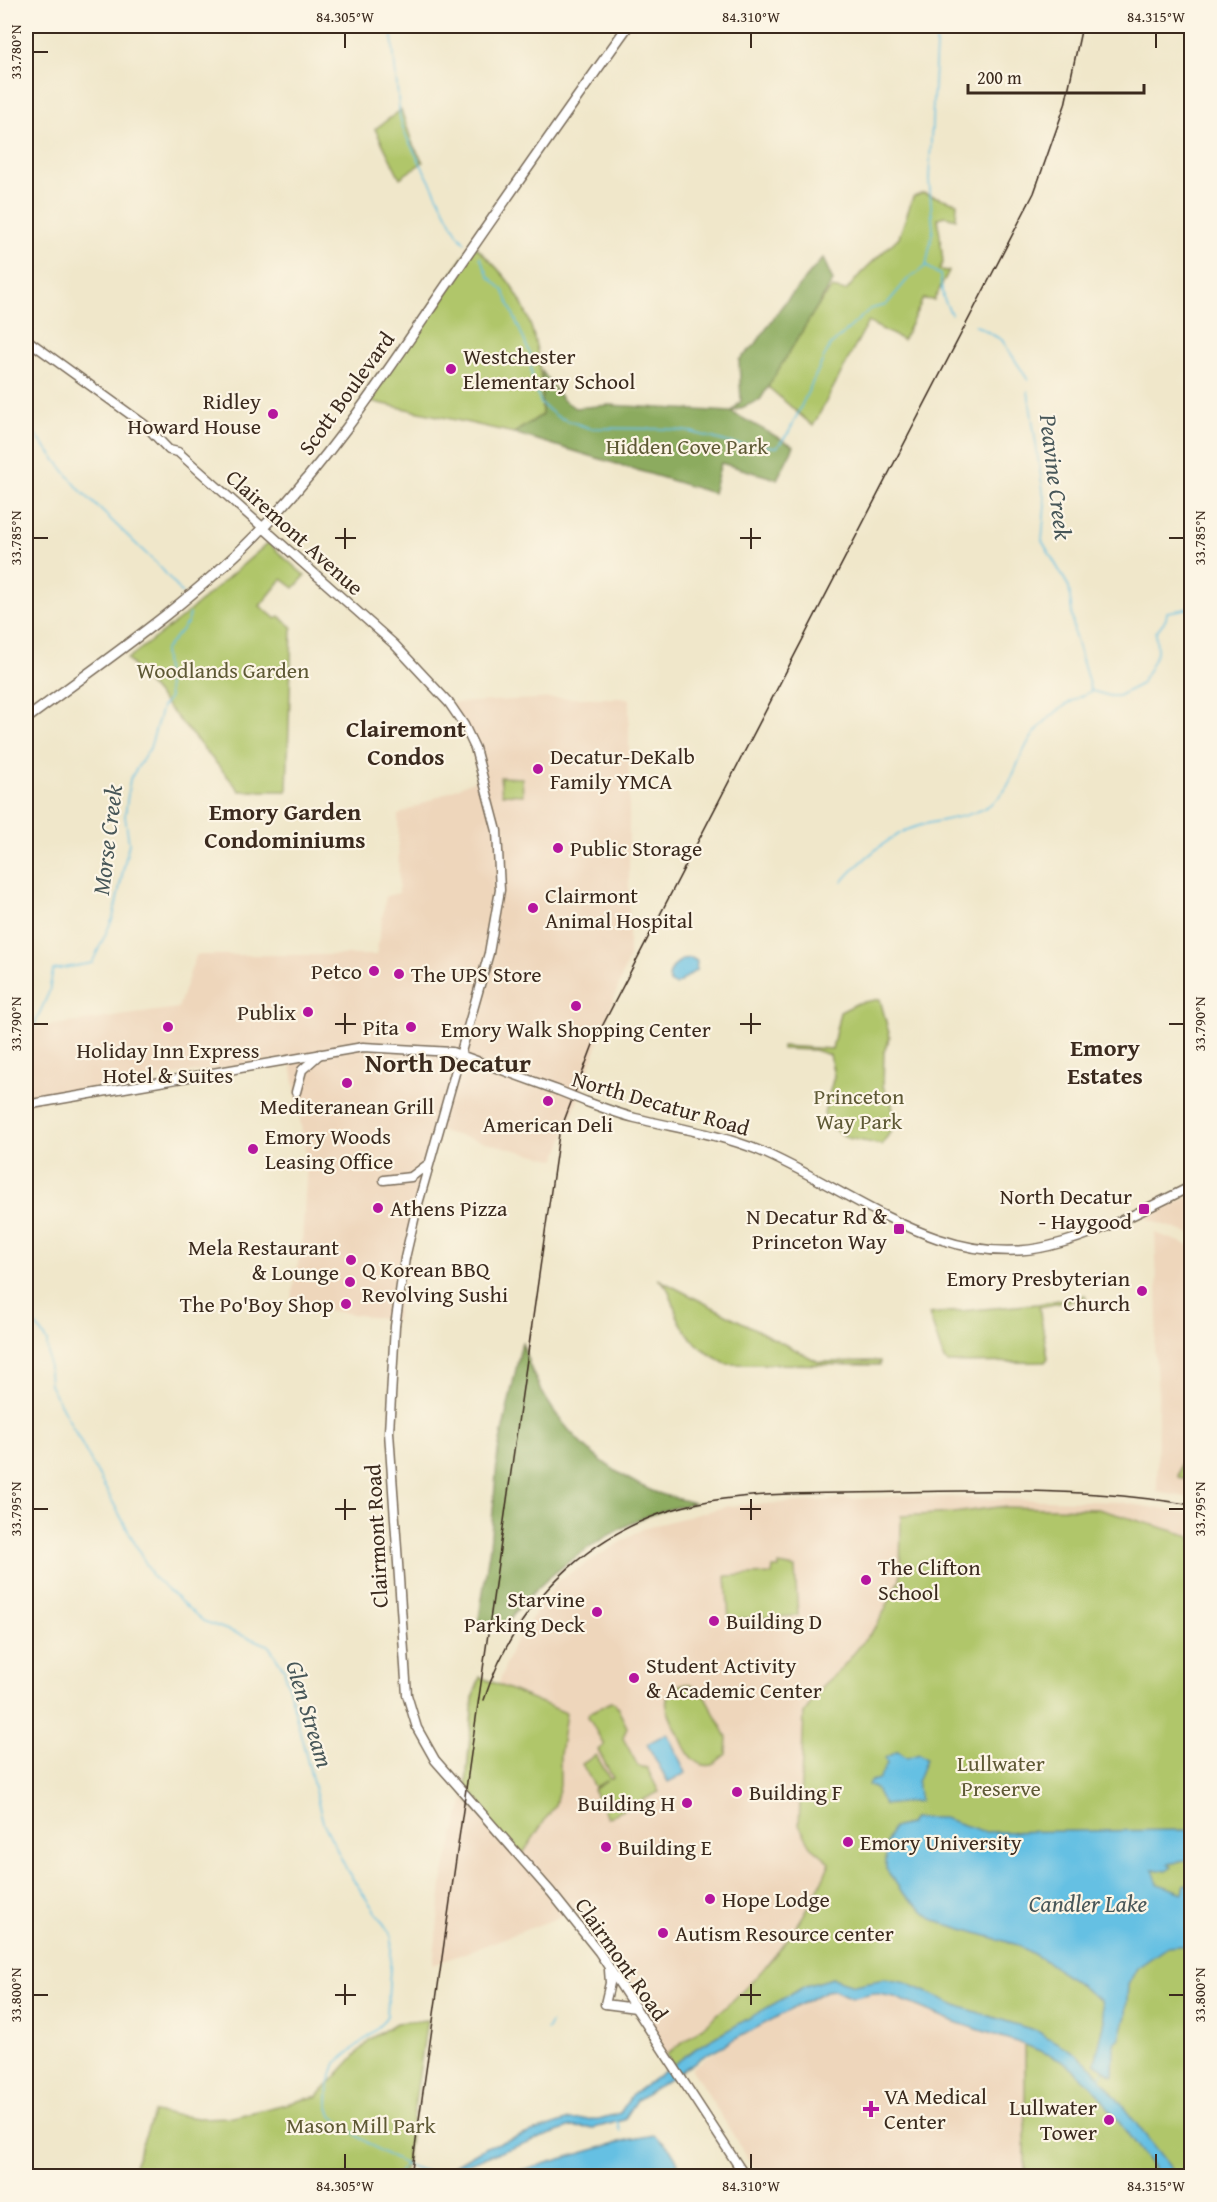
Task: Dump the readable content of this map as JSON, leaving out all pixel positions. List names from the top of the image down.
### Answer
{
  "streets": {
    "highway": ["Scott Boulevard"],
    "main road": ["Clairemont Avenue", "North Decatur Road", "Clairmont Road"]
  },
  "crossings": [
    ["Scott Boulevard", "Clairemont Avenue"],
    ["Clairemont Avenue", "Clairmont Road"],
    ["North Decatur Road", "Clairmont Road"]
  ],
  "districts": [
    "Clairemont Condos",
    "Emory Garden Condominiums",
    "Emory Estates",
    "North Decatur"
  ],
  "water": [
    "Peavine Creek",
    "Morse Creek",
    "Glen Stream",
    "Candler Lake"
  ],
  "parks": [
    "Hidden Cove Park",
    "Woodlands Garden",
    "Princeton Way Park",
    "Lullwater Preserve",
    "Mason Mill Park"
  ],
  "places": {
    "other": [
      "Westchester Elementary School",
      "Ridley Howard House",
      "Decatur-DeKalb Family YMCA",
      "Public Storage",
      "Clairmont Animal Hospital",
      "Petco",
      "The UPS Store",
      "Emory Walk Shopping Center",
      "Publix",
      "Holiday Inn Express Hotel & Suites",
      "Pita",
      "Mediteranean Grill",
      "American Deli",
      "Emory Woods Leasing Office",
      "Athens Pizza",
      "Mela Restaurant & Lounge",
      "Q Korean BBQ Revolving Sushi",
      "Emory Presbyterian Church",
      "The Po'Boy Shop",
      "The Clifton School",
      "Starvine Parking Deck",
      "Building D",
      "Student Activity & Academic Center",
      "Building F",
      "Building H",
      "Emory University",
      "Building E",
      "Hope Lodge",
      "Autism Resource center",
      "Lullwater Tower"
    ],
    "transit": ["North Decatur - Haygood", "N Decatur Rd & Princeton Way"],
    "health": ["VA Medical Center"]
  },
  "scale_bar": "200 m",
  "coordinates": [
    "84.305°W",
    "84.310°W",
    "84.315°W",
    "33.780°N",
    "33.785°N",
    "33.790°N",
    "33.795°N",
    "33.800°N"
  ]
}
